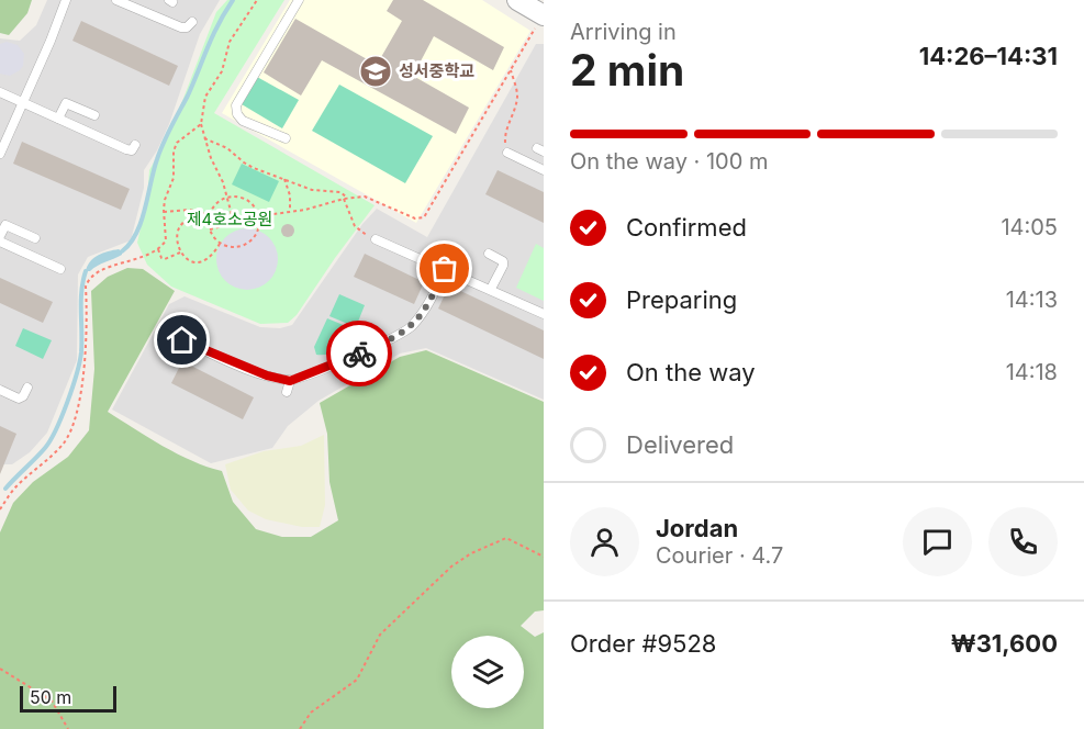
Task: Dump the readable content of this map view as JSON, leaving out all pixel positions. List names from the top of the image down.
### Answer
{
  "parks": ["제4호소공원"],
  "places": {
    "school or university": ["성서중학교"]
  },
  "scale_bar": "50 m",
  "page": {
    "heading": ["2 min", "Arriving in", "14:26–14:31"],
    "panel": [
      "Jordan",
      "Courier · 4.7",
      "Order #9528",
      "₩31,600"
    ],
    "bar": "On the way · 100 m",
    "list": [
      ["Confirmed", "14:05"],
      ["Preparing", "14:13"],
      ["On the way", "14:18"],
      "Delivered"
    ],
    "scale": "50 m"
  }
}
